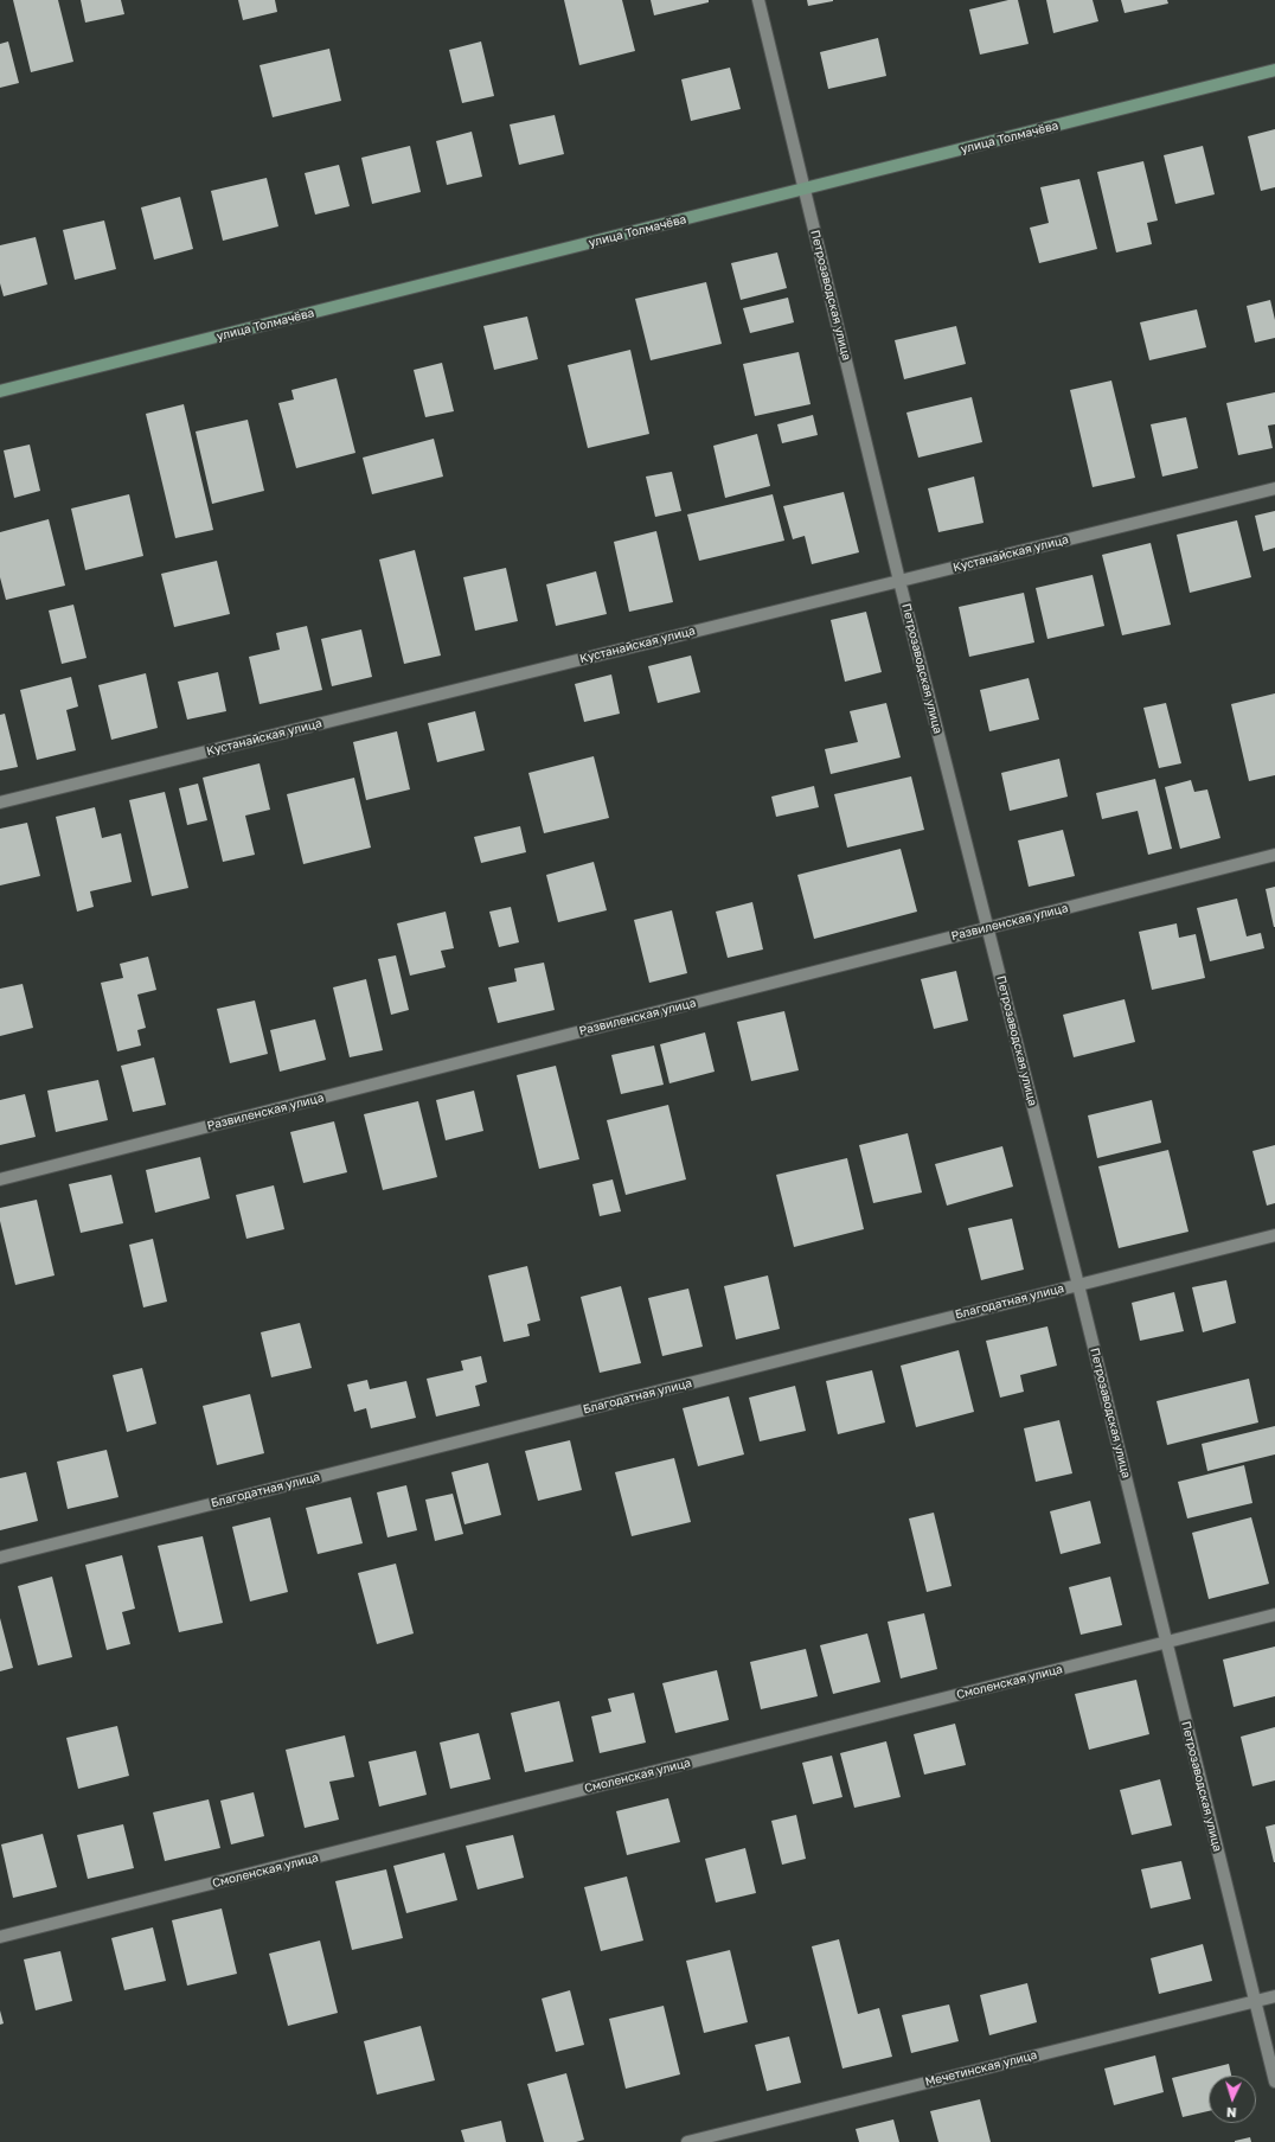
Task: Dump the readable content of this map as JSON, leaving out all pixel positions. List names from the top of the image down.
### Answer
{
  "streets": {
    "street": [
      "улица Толмачёва",
      "Петрозаводская улица",
      "Кустанайская улица",
      "Развиленская улица",
      "Благодатная улица",
      "Смоленская улица",
      "Мечетинская улица"
    ]
  },
  "crossings": [
    ["улица Толмачёва", "Петрозаводская улица"],
    ["Петрозаводская улица", "Кустанайская улица"],
    ["Петрозаводская улица", "Развиленская улица"],
    ["Петрозаводская улица", "Благодатная улица"],
    ["Петрозаводская улица", "Смоленская улица"],
    ["Петрозаводская улица", "Мечетинская улица"]
  ],
  "north": "bottom"
}
